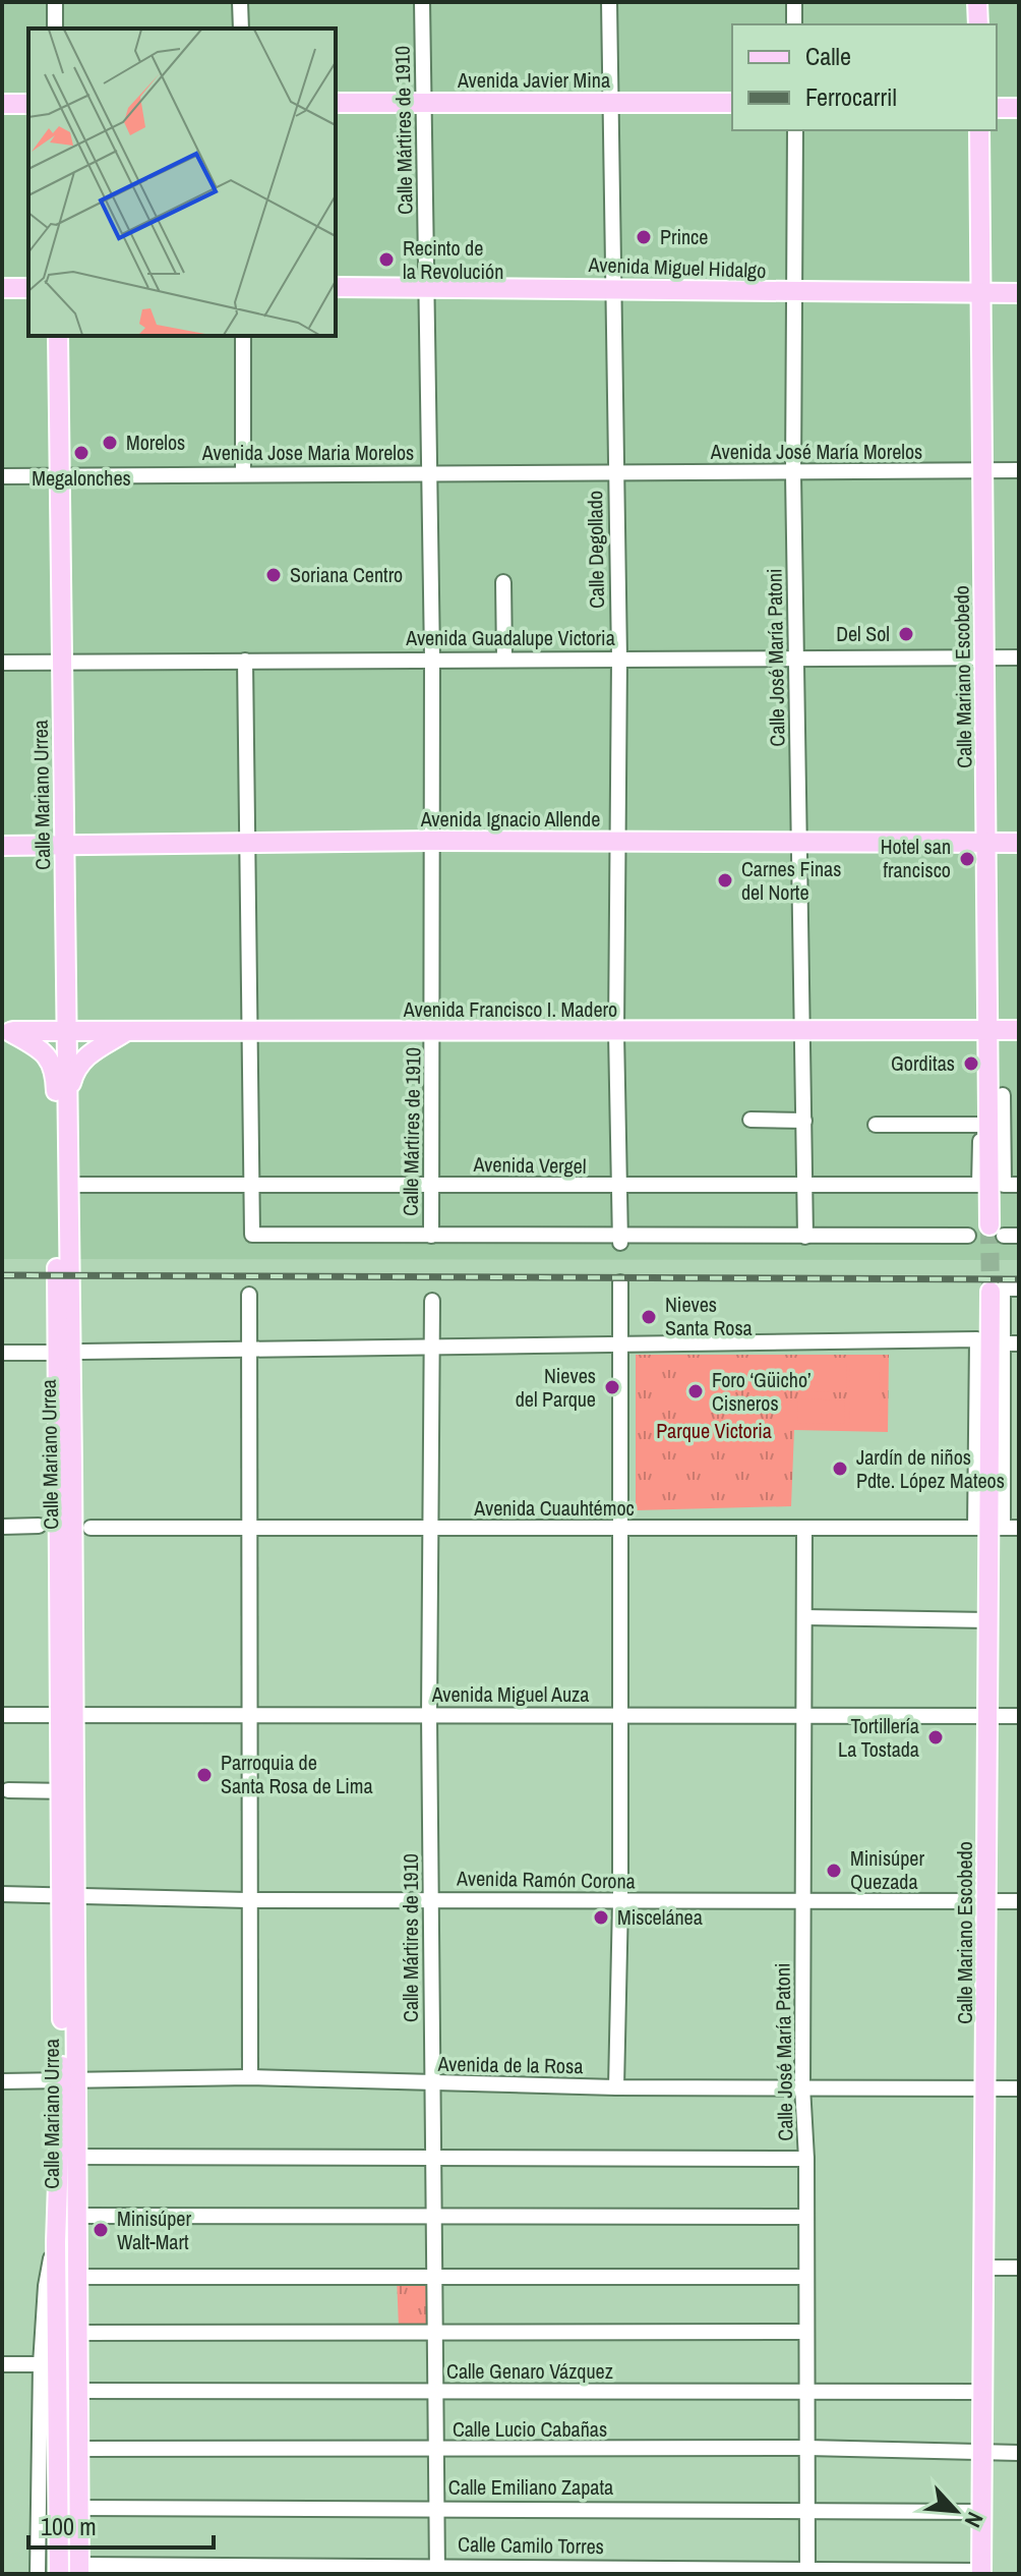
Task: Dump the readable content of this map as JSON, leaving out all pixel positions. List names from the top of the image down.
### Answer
{
  "streets": {
    "main road": [
      "Avenida Javier Mina",
      "Avenida Miguel Hidalgo",
      "Calle Mariano Escobedo",
      "Calle Mariano Urrea",
      "Avenida Ignacio Allende",
      "Avenida Francisco I. Madero"
    ],
    "street": [
      "Calle Mártires de 1910",
      "Avenida José María Morelos",
      "Avenida Jose Maria Morelos",
      "Calle Degollado",
      "Avenida Guadalupe Victoria",
      "Calle José María Patoni",
      "Avenida Vergel",
      "Avenida Cuauhtémoc",
      "Avenida Miguel Auza",
      "Avenida Ramón Corona",
      "Avenida de la Rosa",
      "Calle Genaro Vázquez",
      "Calle Lucio Cabañas",
      "Calle Emiliano Zapata",
      "Calle Camilo Torres"
    ]
  },
  "crossings": [
    ["Avenida Javier Mina", "Calle Mártires de 1910"],
    ["Avenida Javier Mina", "Calle Degollado"],
    ["Calle Mártires de 1910", "Avenida Miguel Hidalgo"],
    ["Calle Mártires de 1910", "Avenida Jose Maria Morelos"],
    ["Calle Mártires de 1910", "Avenida Guadalupe Victoria"],
    ["Calle Mártires de 1910", "Avenida Ignacio Allende"],
    ["Calle Mártires de 1910", "Avenida Francisco I. Madero"],
    ["Calle Mártires de 1910", "Avenida Vergel"],
    ["Calle Mártires de 1910", "Avenida Cuauhtémoc"],
    ["Calle Mártires de 1910", "Avenida Miguel Auza"],
    ["Calle Mártires de 1910", "Avenida Ramón Corona"],
    ["Calle Mártires de 1910", "Avenida de la Rosa"],
    ["Calle Mártires de 1910", "Calle Genaro Vázquez"],
    ["Calle Mártires de 1910", "Calle Lucio Cabañas"],
    ["Calle Mártires de 1910", "Calle Emiliano Zapata"],
    ["Calle Mártires de 1910", "Calle Camilo Torres"],
    ["Avenida Miguel Hidalgo", "Calle Degollado"],
    ["Avenida Miguel Hidalgo", "Calle José María Patoni"],
    ["Avenida Miguel Hidalgo", "Calle Mariano Escobedo"],
    ["Avenida José María Morelos", "Avenida Jose Maria Morelos"],
    ["Avenida José María Morelos", "Calle Degollado"],
    ["Avenida José María Morelos", "Calle José María Patoni"],
    ["Avenida José María Morelos", "Calle Mariano Escobedo"],
    ["Avenida Jose Maria Morelos", "Calle Degollado"],
    ["Avenida Jose Maria Morelos", "Calle Mariano Urrea"],
    ["Calle Degollado", "Avenida Guadalupe Victoria"],
    ["Calle Degollado", "Avenida Ignacio Allende"],
    ["Calle Degollado", "Avenida Francisco I. Madero"],
    ["Calle Degollado", "Avenida Vergel"],
    ["Avenida Guadalupe Victoria", "Calle José María Patoni"],
    ["Avenida Guadalupe Victoria", "Calle Mariano Escobedo"],
    ["Avenida Guadalupe Victoria", "Calle Mariano Urrea"],
    ["Calle José María Patoni", "Avenida Ignacio Allende"],
    ["Calle José María Patoni", "Avenida Francisco I. Madero"],
    ["Calle José María Patoni", "Avenida Vergel"],
    ["Calle José María Patoni", "Avenida Cuauhtémoc"],
    ["Calle José María Patoni", "Avenida Miguel Auza"],
    ["Calle José María Patoni", "Avenida Ramón Corona"],
    ["Calle José María Patoni", "Avenida de la Rosa"],
    ["Calle José María Patoni", "Calle Genaro Vázquez"],
    ["Calle José María Patoni", "Calle Lucio Cabañas"],
    ["Calle José María Patoni", "Calle Emiliano Zapata"],
    ["Calle José María Patoni", "Calle Camilo Torres"],
    ["Calle Mariano Escobedo", "Avenida Ignacio Allende"],
    ["Calle Mariano Escobedo", "Avenida Francisco I. Madero"],
    ["Calle Mariano Escobedo", "Avenida Cuauhtémoc"],
    ["Calle Mariano Escobedo", "Avenida Miguel Auza"],
    ["Calle Mariano Escobedo", "Avenida Ramón Corona"],
    ["Calle Mariano Escobedo", "Avenida de la Rosa"],
    ["Calle Mariano Escobedo", "Calle Genaro Vázquez"],
    ["Calle Mariano Escobedo", "Calle Lucio Cabañas"],
    ["Calle Mariano Escobedo", "Calle Emiliano Zapata"],
    ["Calle Mariano Escobedo", "Calle Camilo Torres"],
    ["Calle Mariano Urrea", "Avenida Ignacio Allende"],
    ["Calle Mariano Urrea", "Avenida Francisco I. Madero"],
    ["Calle Mariano Urrea", "Avenida Miguel Auza"],
    ["Calle Mariano Urrea", "Avenida Ramón Corona"],
    ["Calle Mariano Urrea", "Avenida de la Rosa"],
    ["Calle Mariano Urrea", "Calle Genaro Vázquez"],
    ["Calle Mariano Urrea", "Calle Lucio Cabañas"],
    ["Calle Mariano Urrea", "Calle Emiliano Zapata"],
    ["Calle Mariano Urrea", "Calle Camilo Torres"]
  ],
  "parks": ["Parque Victoria"],
  "places": [
    "Prince",
    "Recinto de la Revolución",
    "Morelos",
    "Megalonches",
    "Soriana Centro",
    "Del Sol",
    "Hotel san francisco",
    "Carnes Finas del Norte",
    "Gorditas",
    "Nieves Santa Rosa",
    "Nieves del Parque",
    "Foro ‘Güicho’ Cisneros",
    "Jardín de niños Pdte. López Mateos",
    "Tortillería La Tostada",
    "Parroquia de Santa Rosa de Lima",
    "Minisúper Quezada",
    "Miscelánea",
    "Minisúper Walt-Mart"
  ],
  "legend": ["Calle", "Ferrocarril"],
  "scale_bar": "100 m",
  "north": "bottom right"
}
